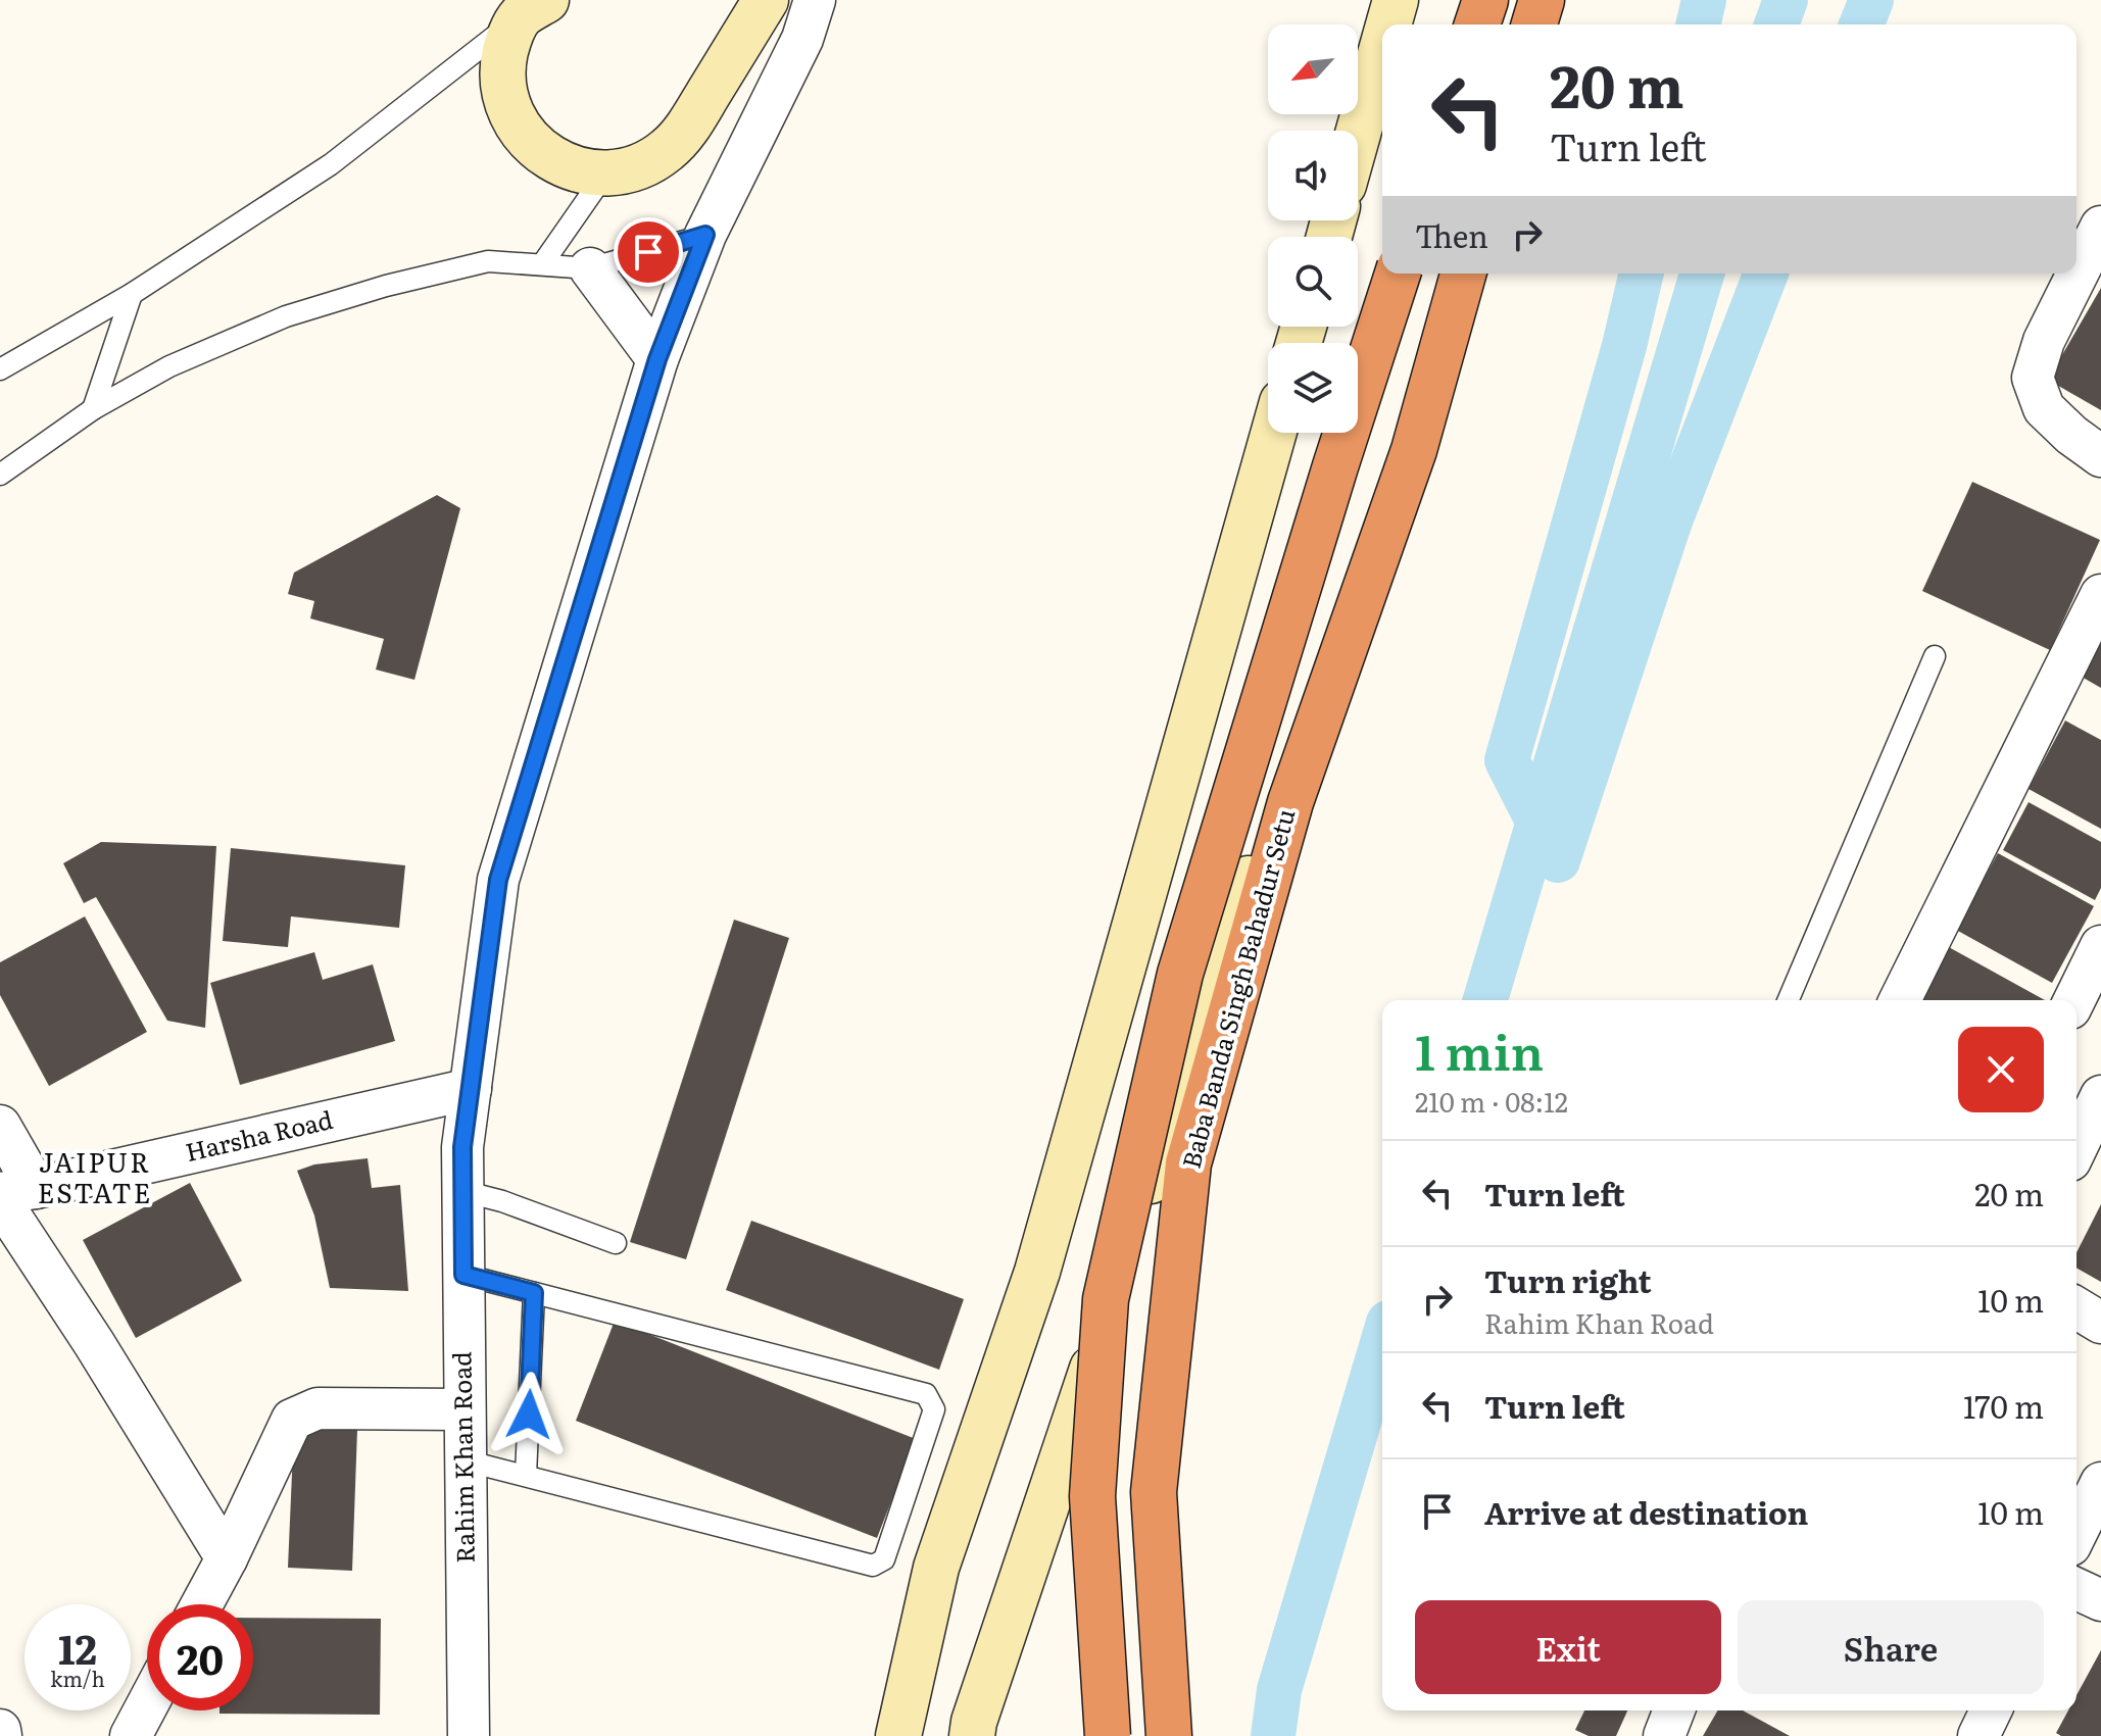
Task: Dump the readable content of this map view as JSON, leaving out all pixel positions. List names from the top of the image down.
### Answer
{
  "streets": {
    "highway": ["Baba Banda Singh Bahadur Setu"],
    "street": ["Harsha Road", "Rahim Khan Road"]
  },
  "crossings": [
    ["Harsha Road", "Rahim Khan Road"]
  ],
  "districts": ["JAIPUR ESTATE"],
  "north": "bottom left",
  "page": {
    "turn": ["20 m", "Turn left"],
    "then": "Then",
    "heading": ["1 min", "210 m · 08:12"],
    "list": [
      {
        "name": "Turn left",
        "value": "20 m"
      },
      {
        "name": "Turn right",
        "note": "Rahim Khan Road",
        "value": "10 m"
      },
      {
        "name": "Turn left",
        "value": "170 m"
      },
      {
        "name": "Arrive at destination",
        "value": "10 m"
      }
    ],
    "buttons": ["Exit", "Share"],
    "speed": "12 km/h",
    "limit": "20"
  }
}
